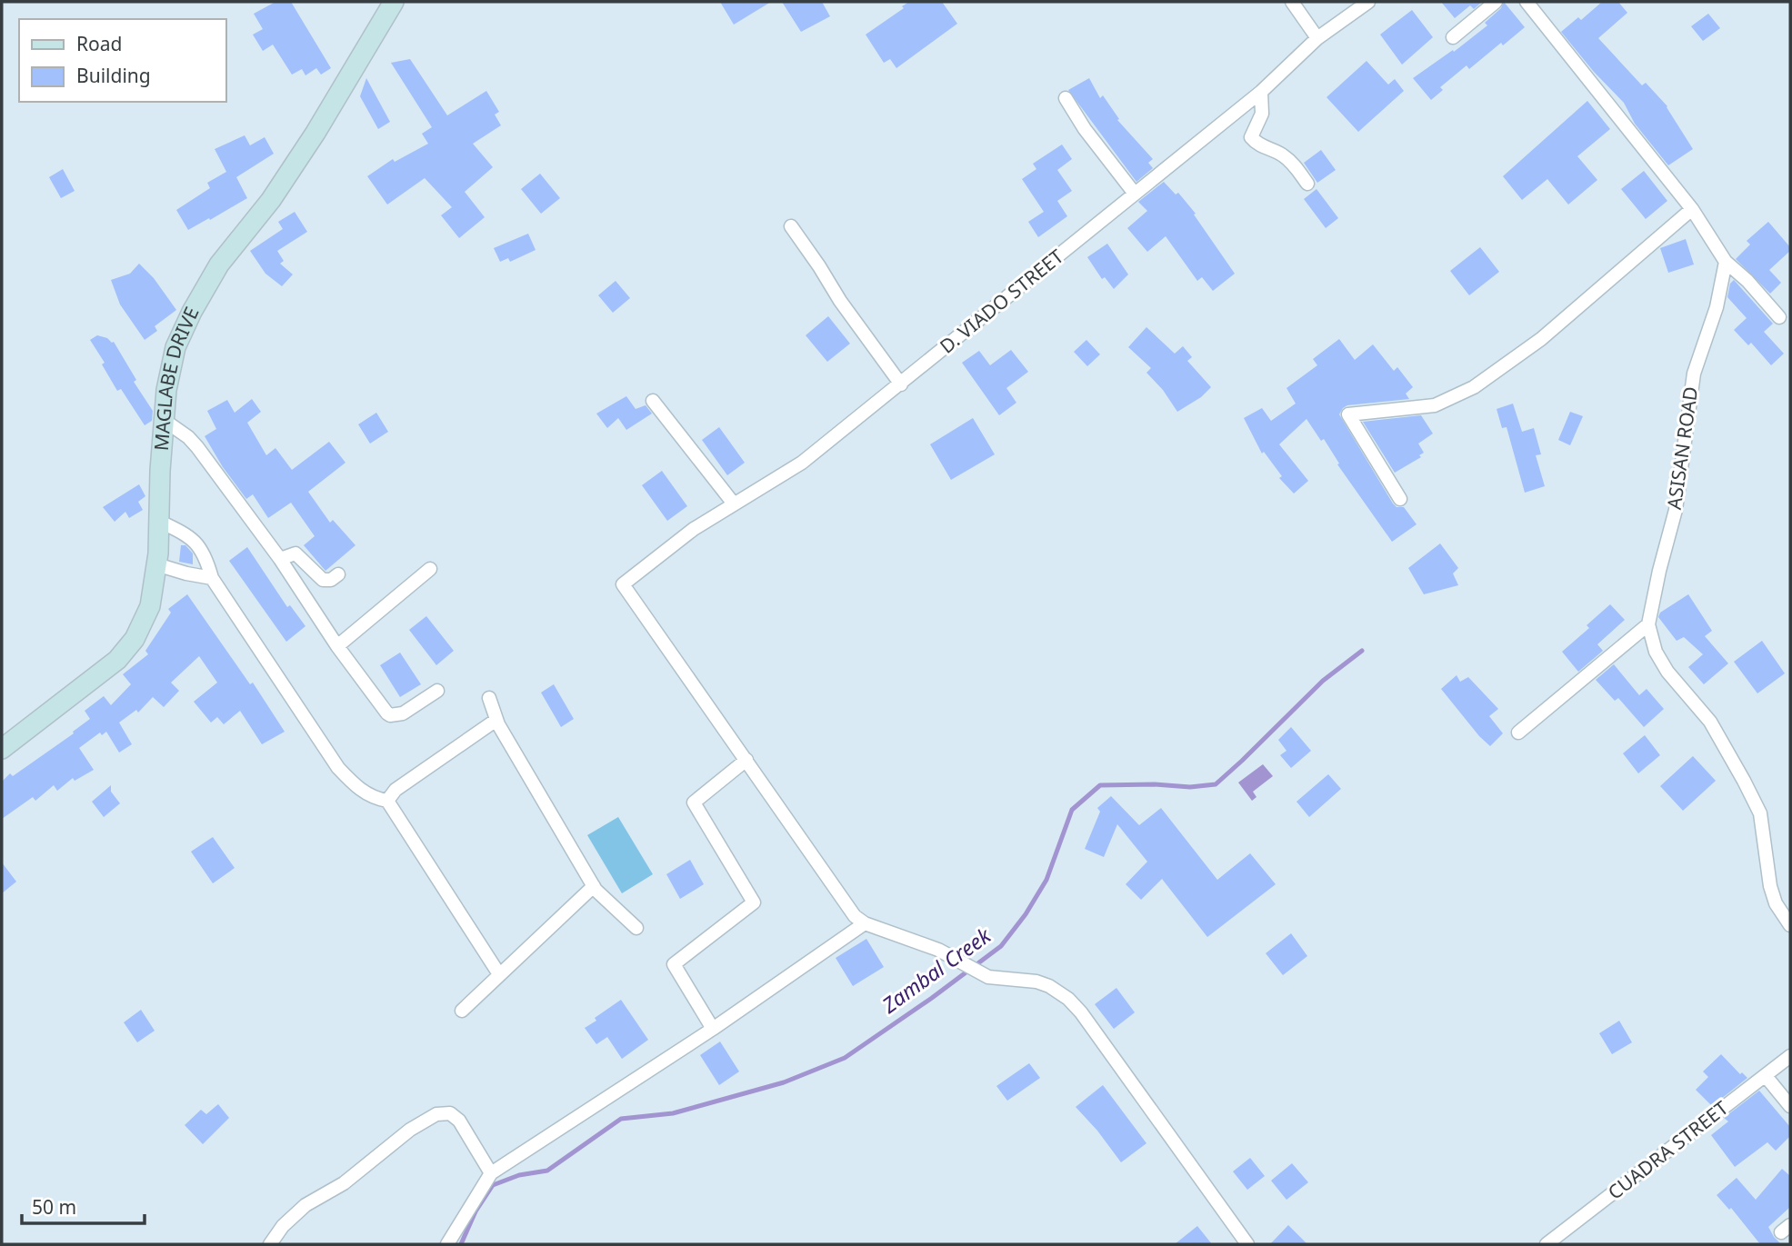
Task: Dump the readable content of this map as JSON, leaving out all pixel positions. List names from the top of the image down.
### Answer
{
  "streets": {
    "main road": ["MAGLABE DRIVE"],
    "street": ["D. VIADO STREET", "ASISAN ROAD", "CUADRA STREET"]
  },
  "water": ["Zambal Creek"],
  "legend": ["Road", "Building"],
  "scale_bar": "50 m"
}
